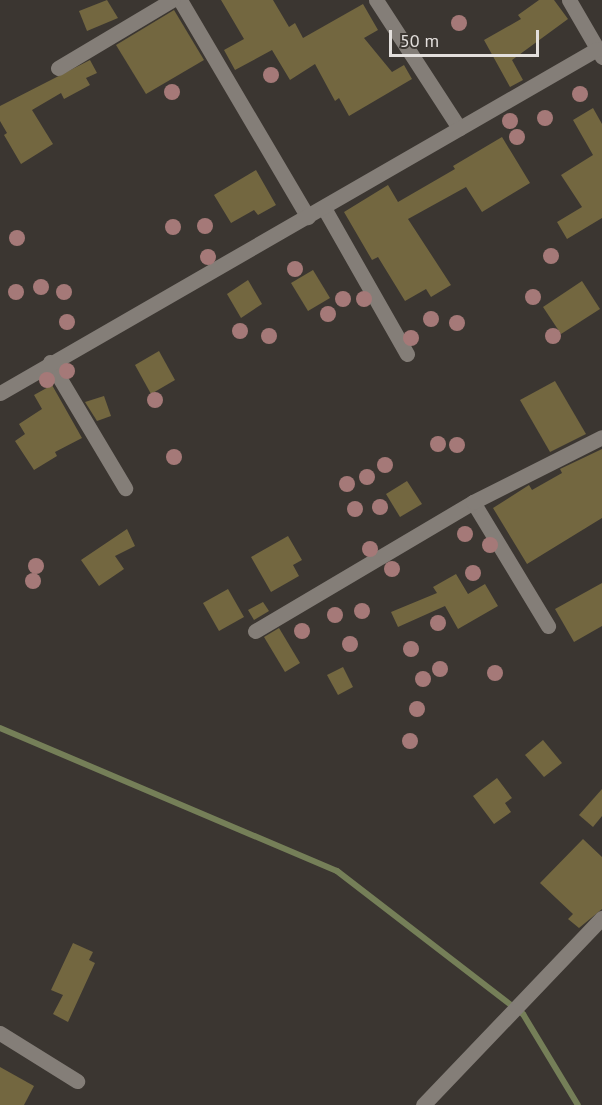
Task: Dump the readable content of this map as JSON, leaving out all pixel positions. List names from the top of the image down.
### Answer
{
  "scale_bar": "50 m"
}
